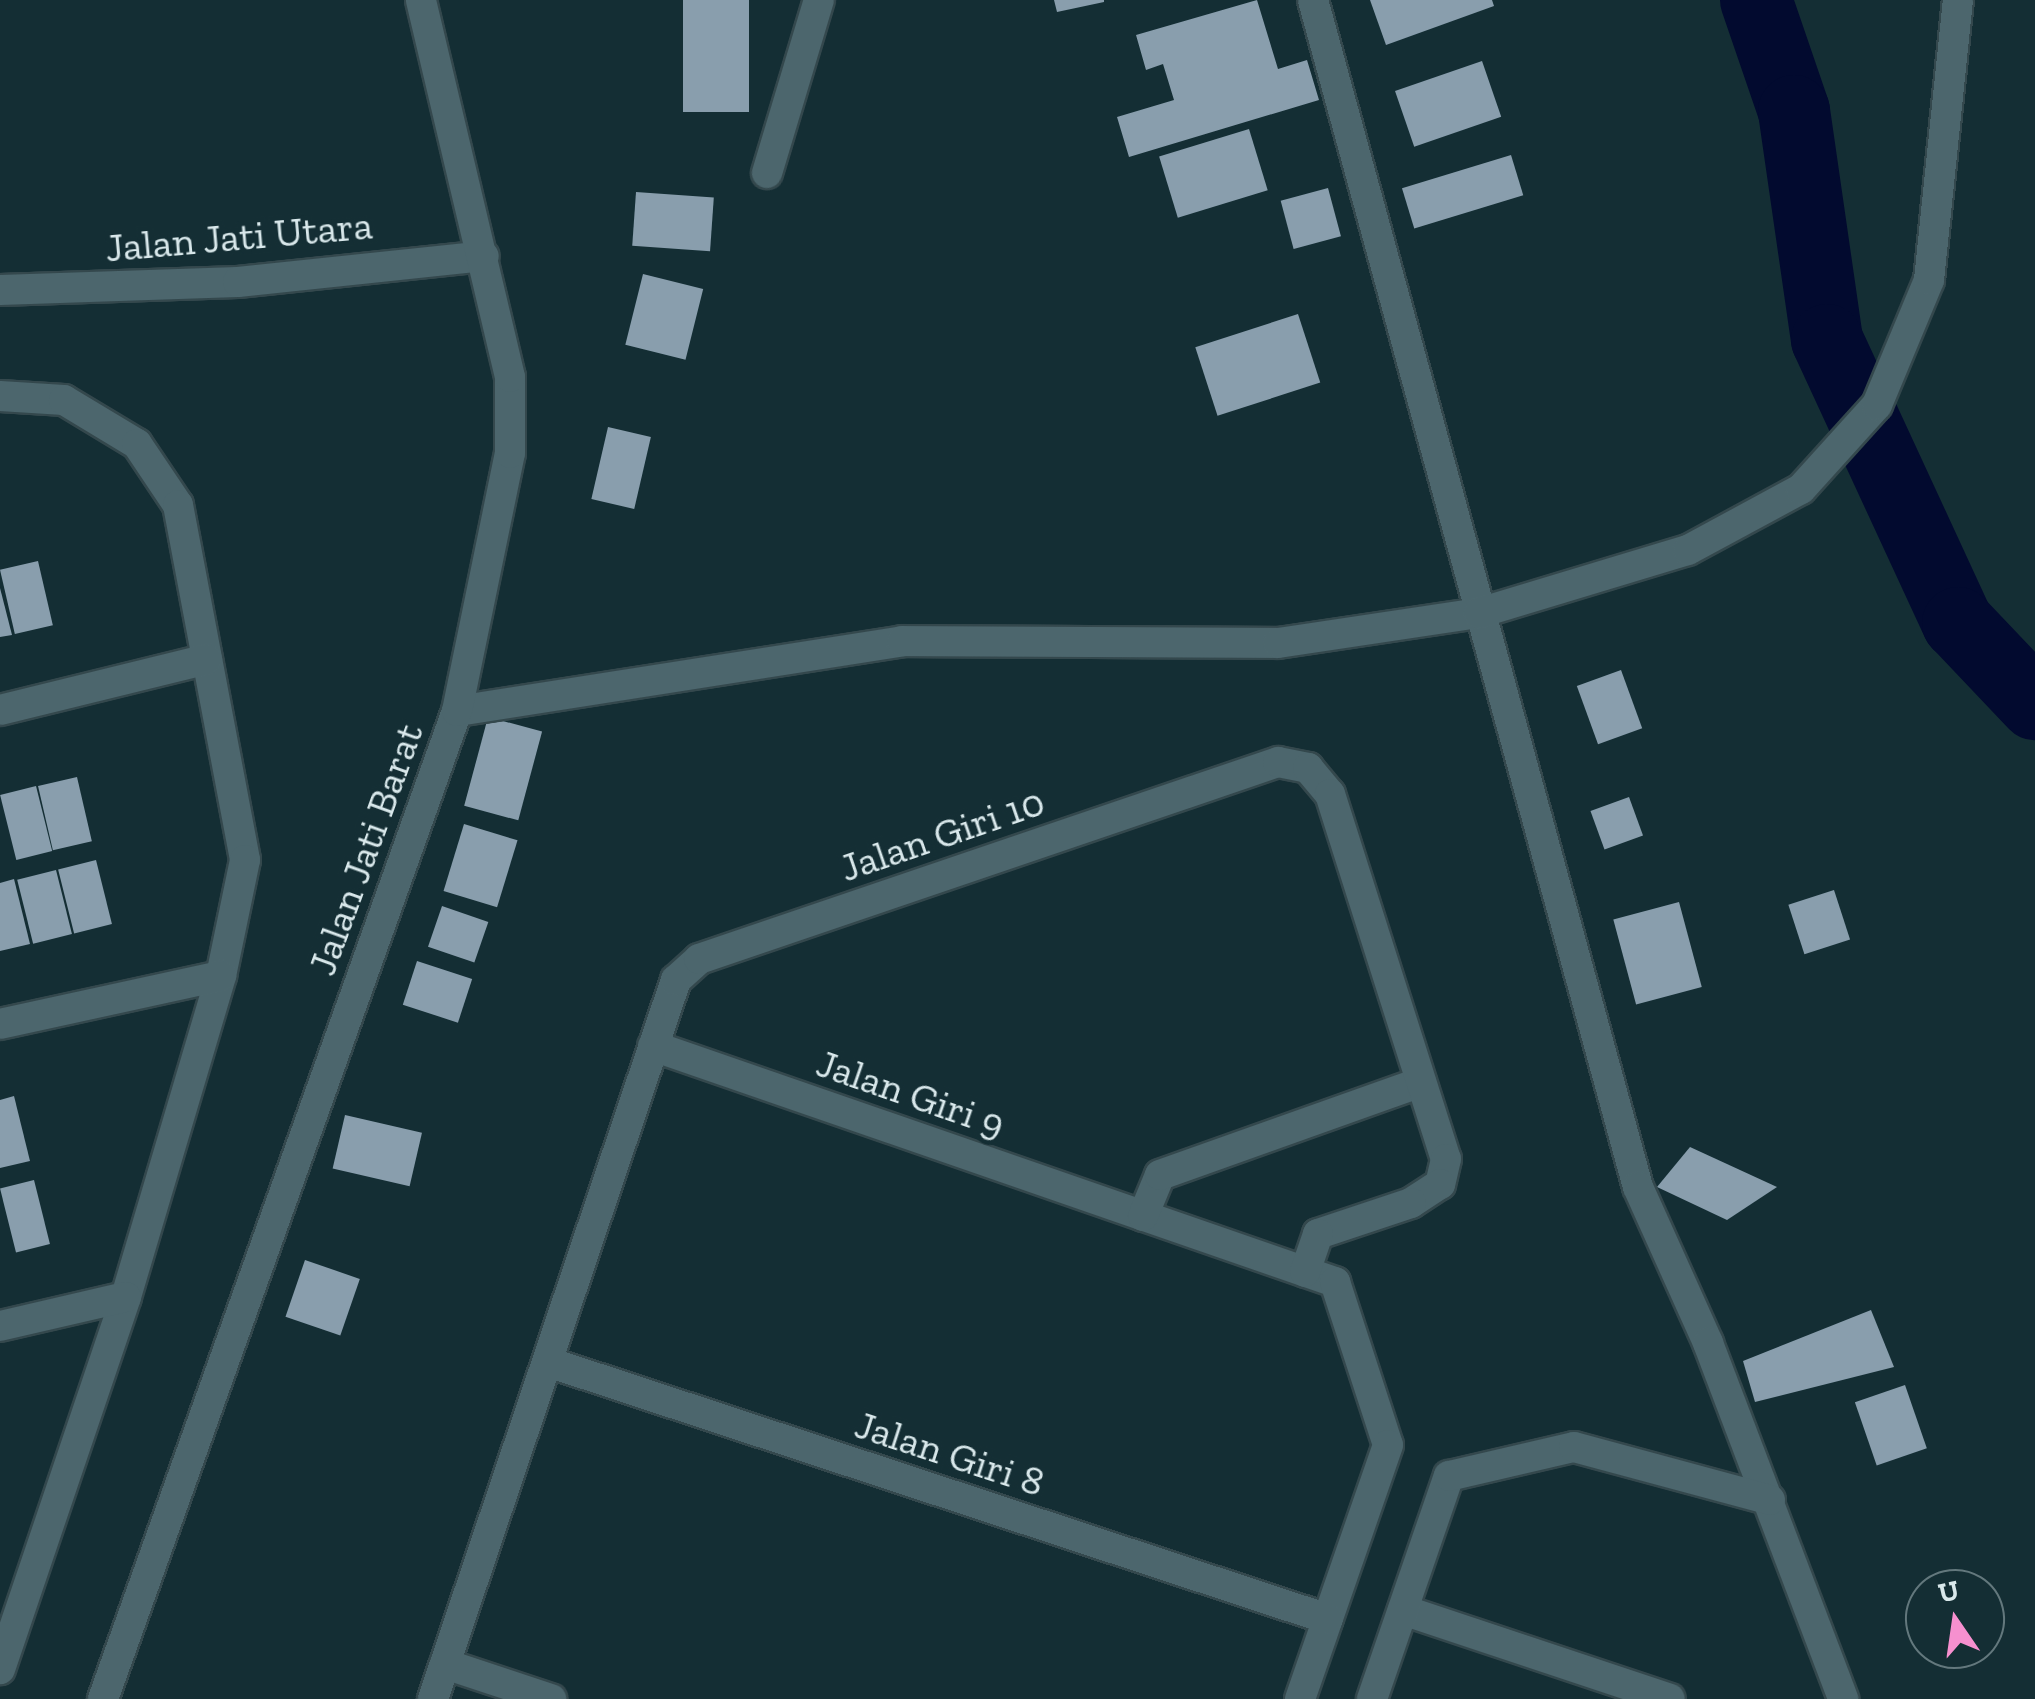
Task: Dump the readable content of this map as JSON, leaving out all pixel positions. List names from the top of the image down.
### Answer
{
  "streets": {
    "street": [
      "Jalan Jati Utara",
      "Jalan Giri 10",
      "Jalan Jati Barat",
      "Jalan Giri 9",
      "Jalan Giri 8"
    ]
  },
  "crossings": [
    ["Jalan Jati Utara", "Jalan Jati Barat"],
    ["Jalan Giri 10", "Jalan Giri 9"],
    ["Jalan Giri 10", "Jalan Giri 8"],
    ["Jalan Giri 9", "Jalan Giri 8"]
  ],
  "north": "top"
}
